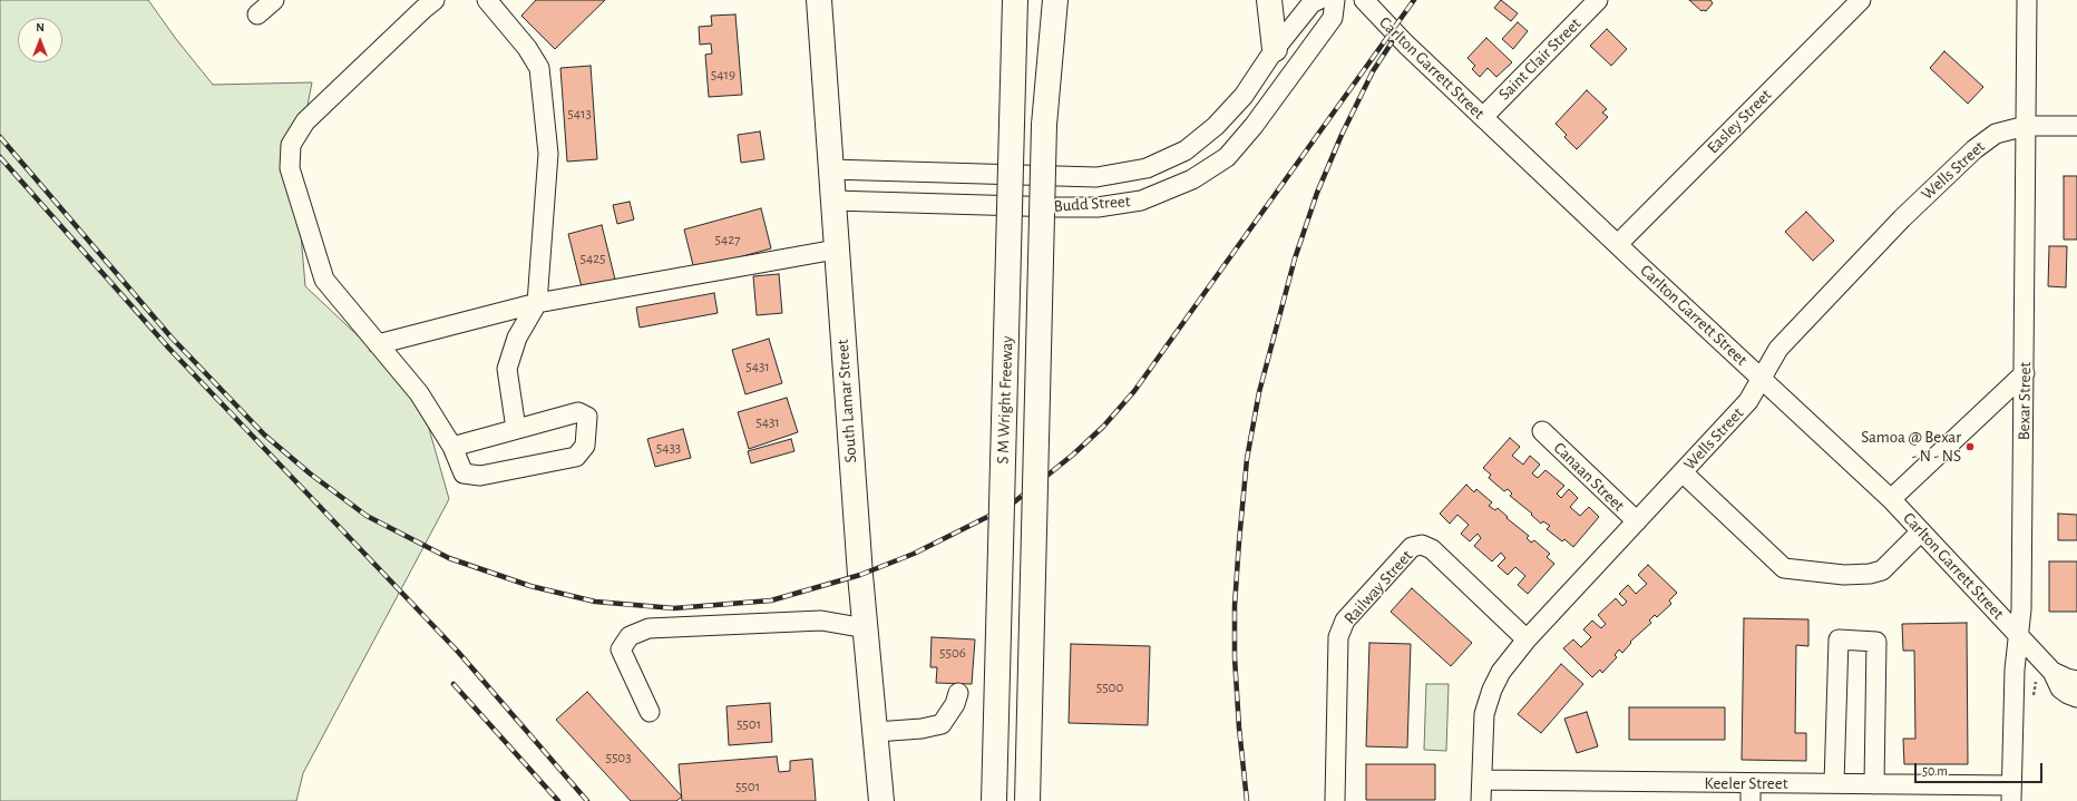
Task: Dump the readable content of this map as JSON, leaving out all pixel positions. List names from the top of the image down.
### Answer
{
  "streets": {
    "main road": ["S M Wright Freeway", "South Lamar Street"],
    "street": [
      "Saint Clair Street",
      "Carlton Garrett Street",
      "Easley Street",
      "Wells Street",
      "Budd Street",
      "Bexar Street",
      "Canaan Street",
      "Railway Street",
      "Keeler Street"
    ]
  },
  "crossings": [
    ["Saint Clair Street", "Carlton Garrett Street"],
    ["Carlton Garrett Street", "Easley Street"],
    ["Carlton Garrett Street", "Wells Street"],
    ["Carlton Garrett Street", "Bexar Street"],
    ["Wells Street", "Bexar Street"],
    ["Wells Street", "Canaan Street"],
    ["Wells Street", "Railway Street"],
    ["Wells Street", "Keeler Street"],
    ["Budd Street", "South Lamar Street"],
    ["Bexar Street", "Keeler Street"]
  ],
  "places": ["Samoa @ Bexar - N - NS"],
  "house_numbers": [
    "5419",
    "5413",
    "5427",
    "5425",
    "5431",
    "5431",
    "5433",
    "5506",
    "5500",
    "5501",
    "5503",
    "5501"
  ],
  "scale_bar": "50 m",
  "north": "top"
}
